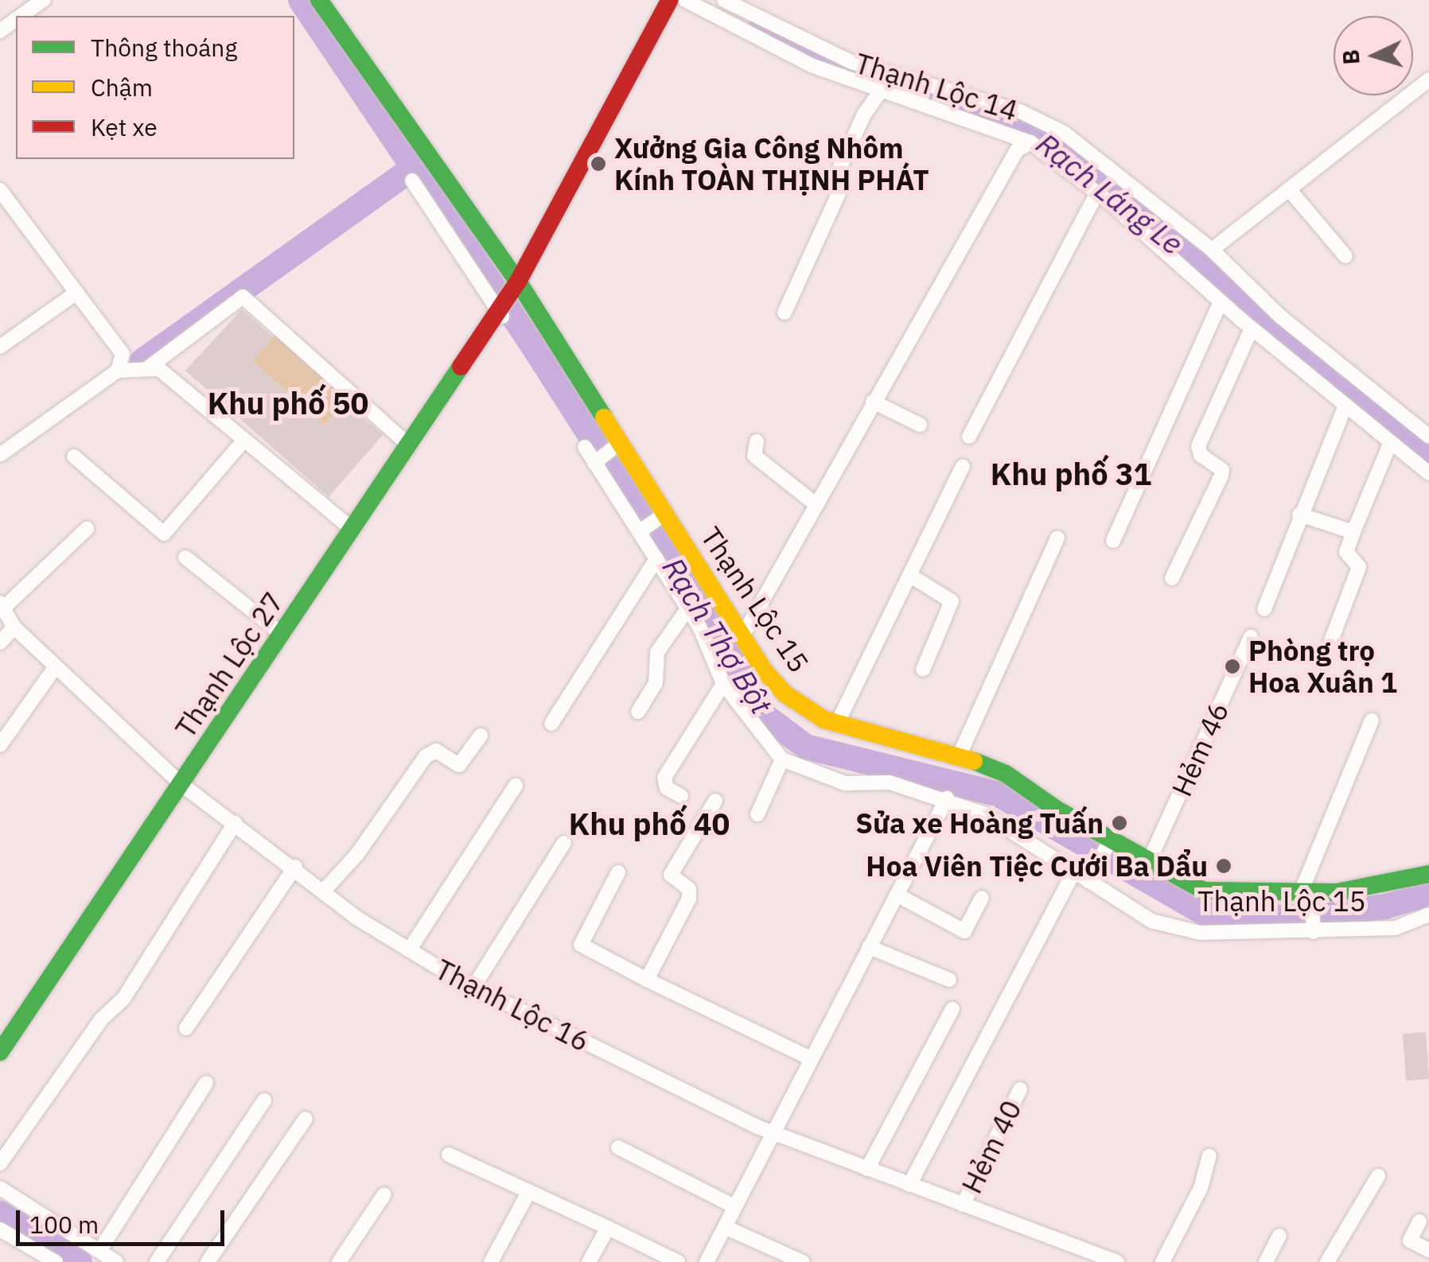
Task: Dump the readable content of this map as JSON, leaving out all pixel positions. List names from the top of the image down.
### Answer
{
  "streets": {
    "street": [
      "Thạnh Lộc 14",
      "Thạnh Lộc 15",
      "Thạnh Lộc 27",
      "Hẻm 46",
      "Thạnh Lộc 16",
      "Hẻm 40"
    ]
  },
  "crossings": [
    ["Thạnh Lộc 14", "Thạnh Lộc 15"],
    ["Thạnh Lộc 15", "Thạnh Lộc 27"],
    ["Thạnh Lộc 15", "Hẻm 46"],
    ["Thạnh Lộc 27", "Thạnh Lộc 16"],
    ["Thạnh Lộc 16", "Hẻm 40"]
  ],
  "districts": ["Khu phố 50", "Khu phố 31", "Khu phố 40"],
  "water": ["Rạch Láng Le", "Rạch Thợ Bột"],
  "places": [
    "Xưởng Gia Công Nhôm Kính TOÀN THỊNH PHÁT",
    "Phòng trọ Hoa Xuân 1",
    "Sửa xe Hoàng Tuấn",
    "Hoa Viên Tiệc Cưới Ba Dẩu"
  ],
  "legend": ["Thông thoáng", "Chậm", "Kẹt xe"],
  "scale_bar": "100 m",
  "north": "left"
}
